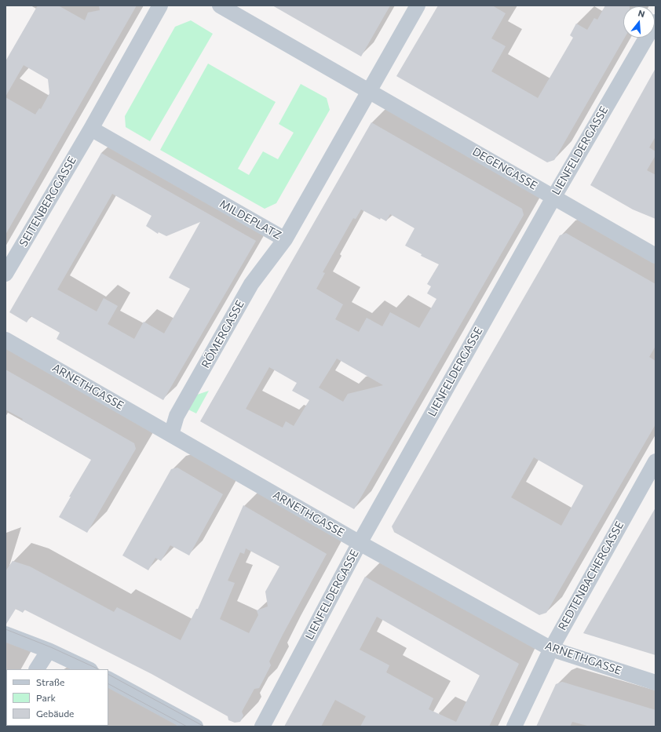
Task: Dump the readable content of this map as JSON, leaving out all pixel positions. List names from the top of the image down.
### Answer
{
  "streets": {
    "street": [
      "LIENFELDERGASSE",
      "DEGENGASSE",
      "SEITENBERGGASSE",
      "MILDEPLATZ",
      "RÖMERGASSE",
      "ARNETHGASSE",
      "REDTENBACHERGASSE"
    ]
  },
  "crossings": [
    ["LIENFELDERGASSE", "DEGENGASSE"],
    ["LIENFELDERGASSE", "ARNETHGASSE"],
    ["DEGENGASSE", "MILDEPLATZ"],
    ["SEITENBERGGASSE", "MILDEPLATZ"],
    ["MILDEPLATZ", "RÖMERGASSE"],
    ["RÖMERGASSE", "ARNETHGASSE"],
    ["ARNETHGASSE", "REDTENBACHERGASSE"]
  ],
  "legend": ["Straße", "Park", "Gebäude"],
  "north": "top"
}
